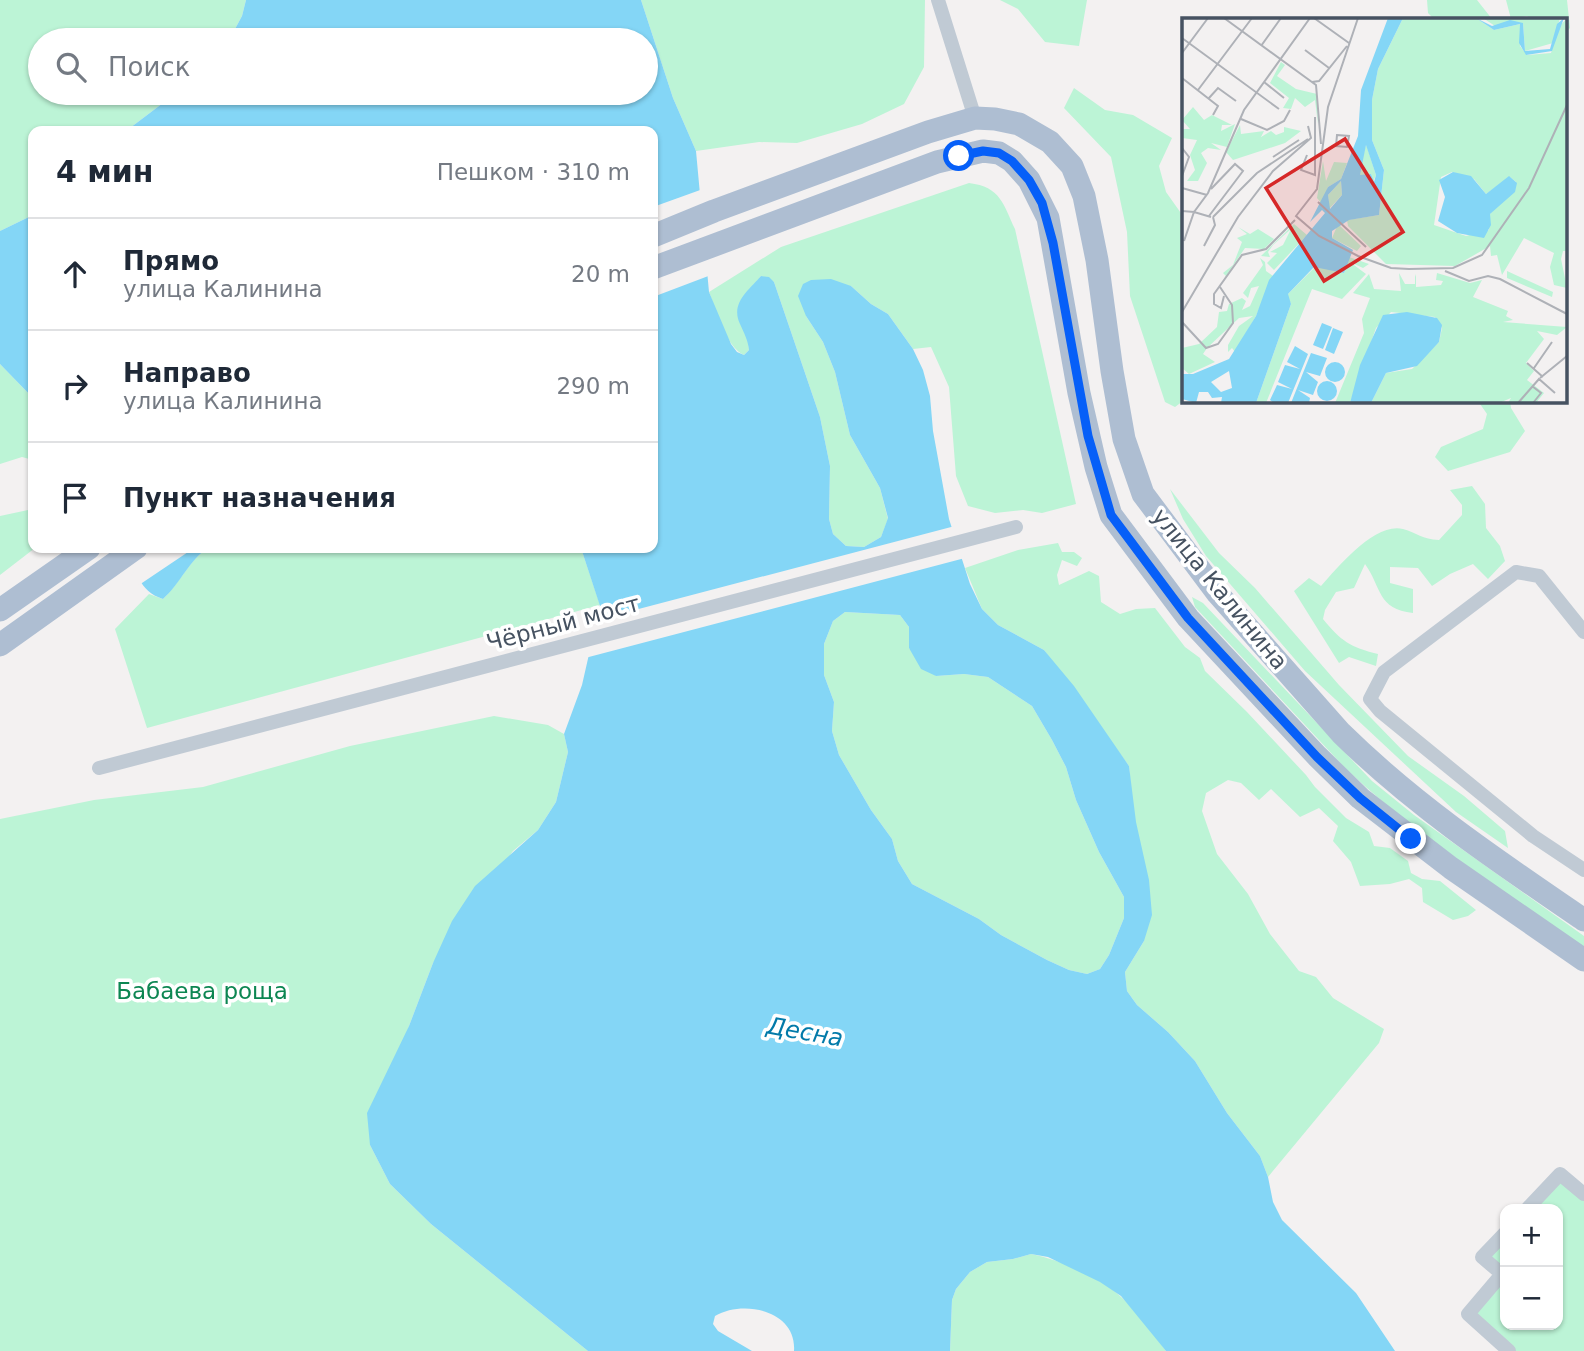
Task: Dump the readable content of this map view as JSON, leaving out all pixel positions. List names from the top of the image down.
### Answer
{
  "streets": {
    "main road": ["улица Калинина"],
    "street": ["Чёрный мост"]
  },
  "water": ["Десна"],
  "parks": ["Бабаева роща"],
  "page": {
    "search": "Поиск",
    "heading": ["4 мин", "Пешком · 310 m"],
    "list": [
      ["Прямо", "улица Калинина", "20 m"],
      ["Направо", "улица Калинина", "290 m"],
      "Пункт назначения"
    ],
    "map_buttons": ["+", "−"]
  }
}
